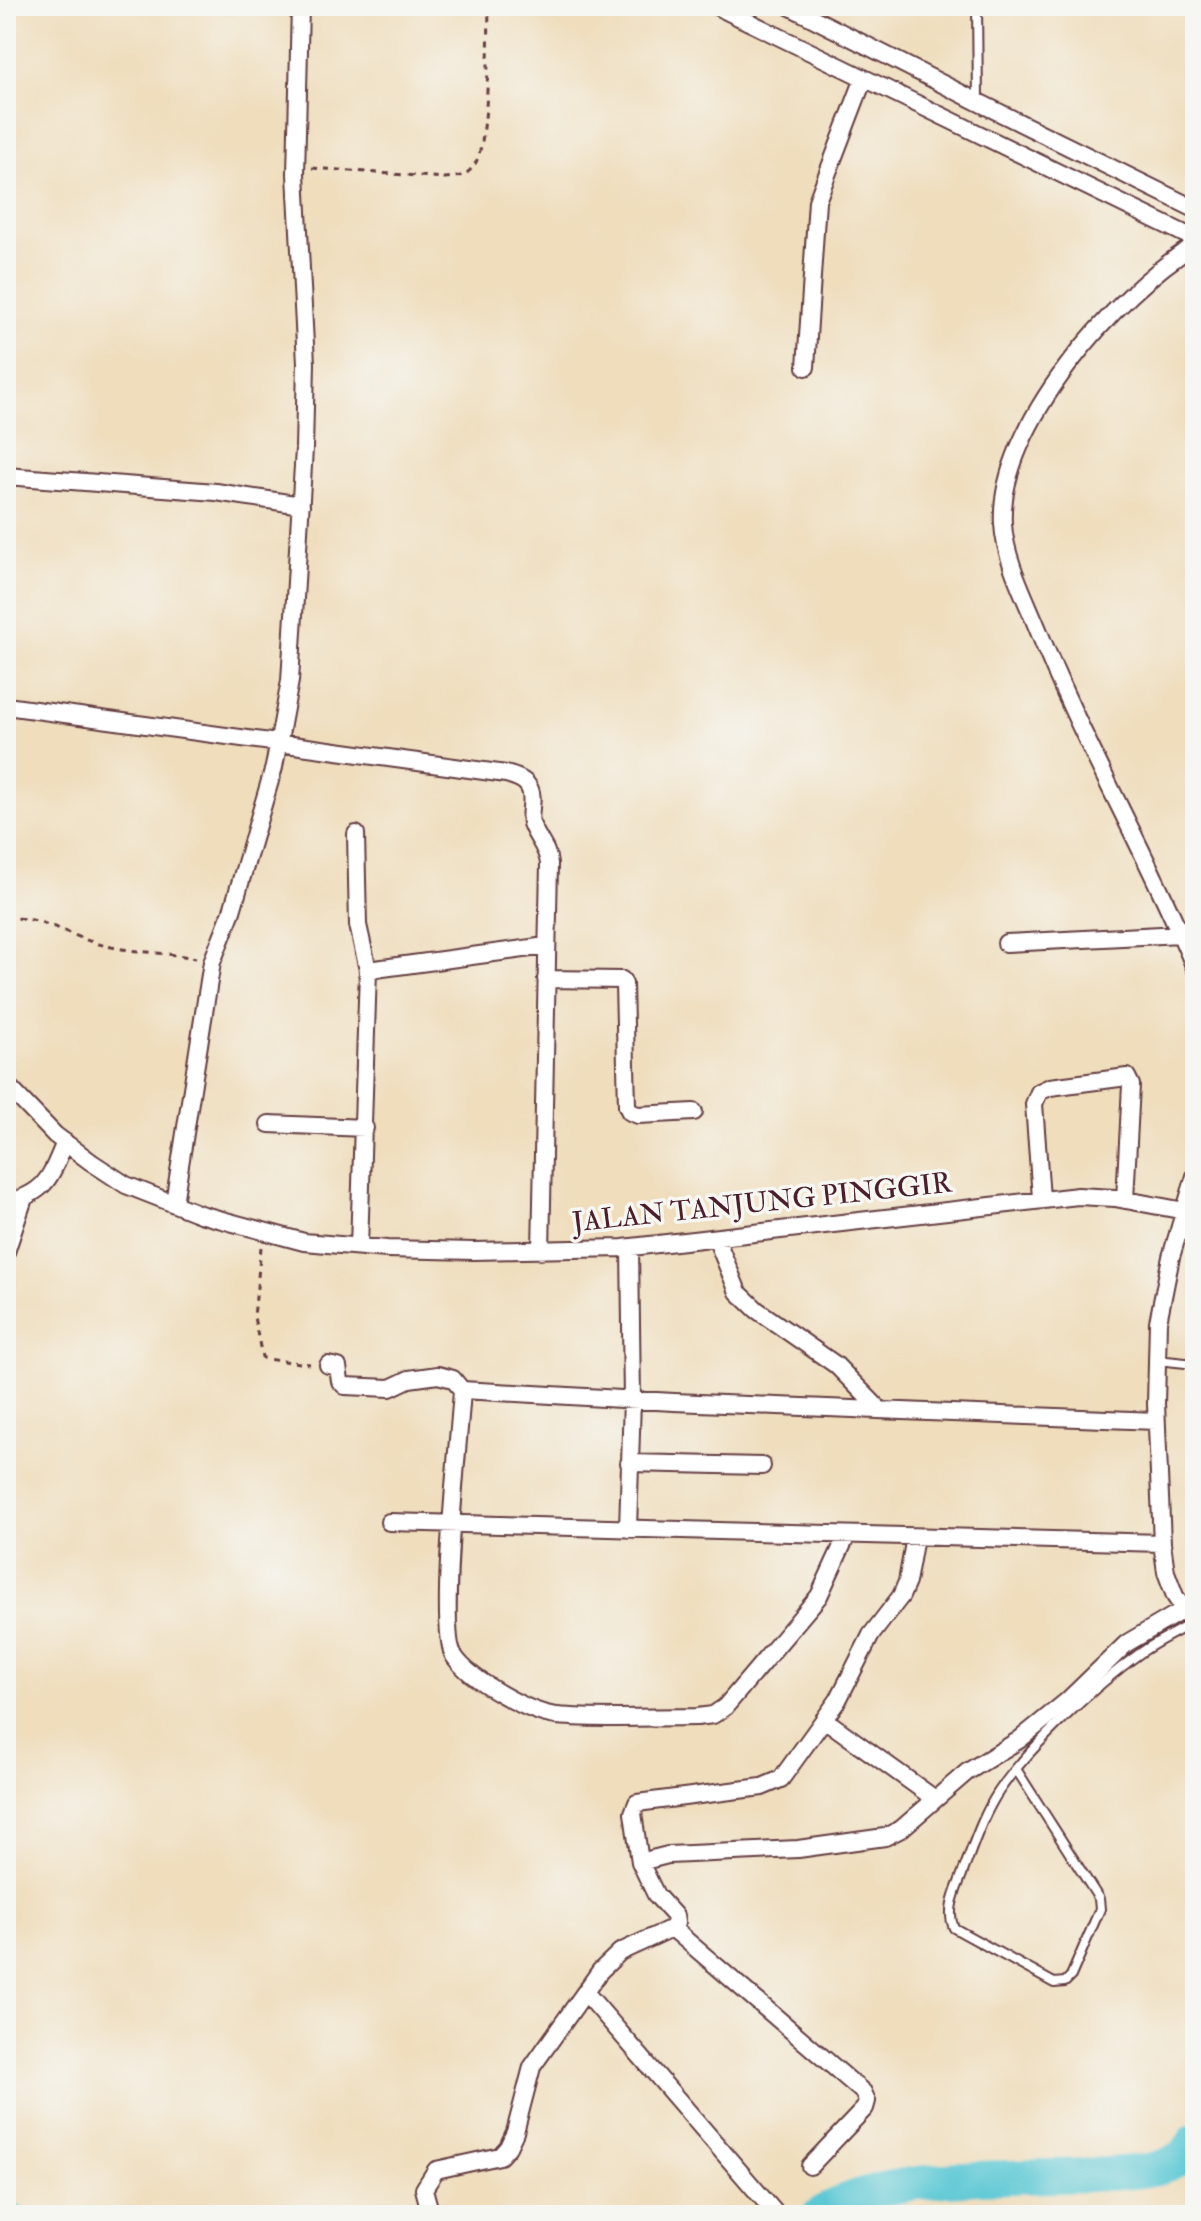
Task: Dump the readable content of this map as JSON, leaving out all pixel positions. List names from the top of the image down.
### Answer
{
  "streets": {
    "street": ["JALAN TANJUNG PINGGIR"]
  }
}
